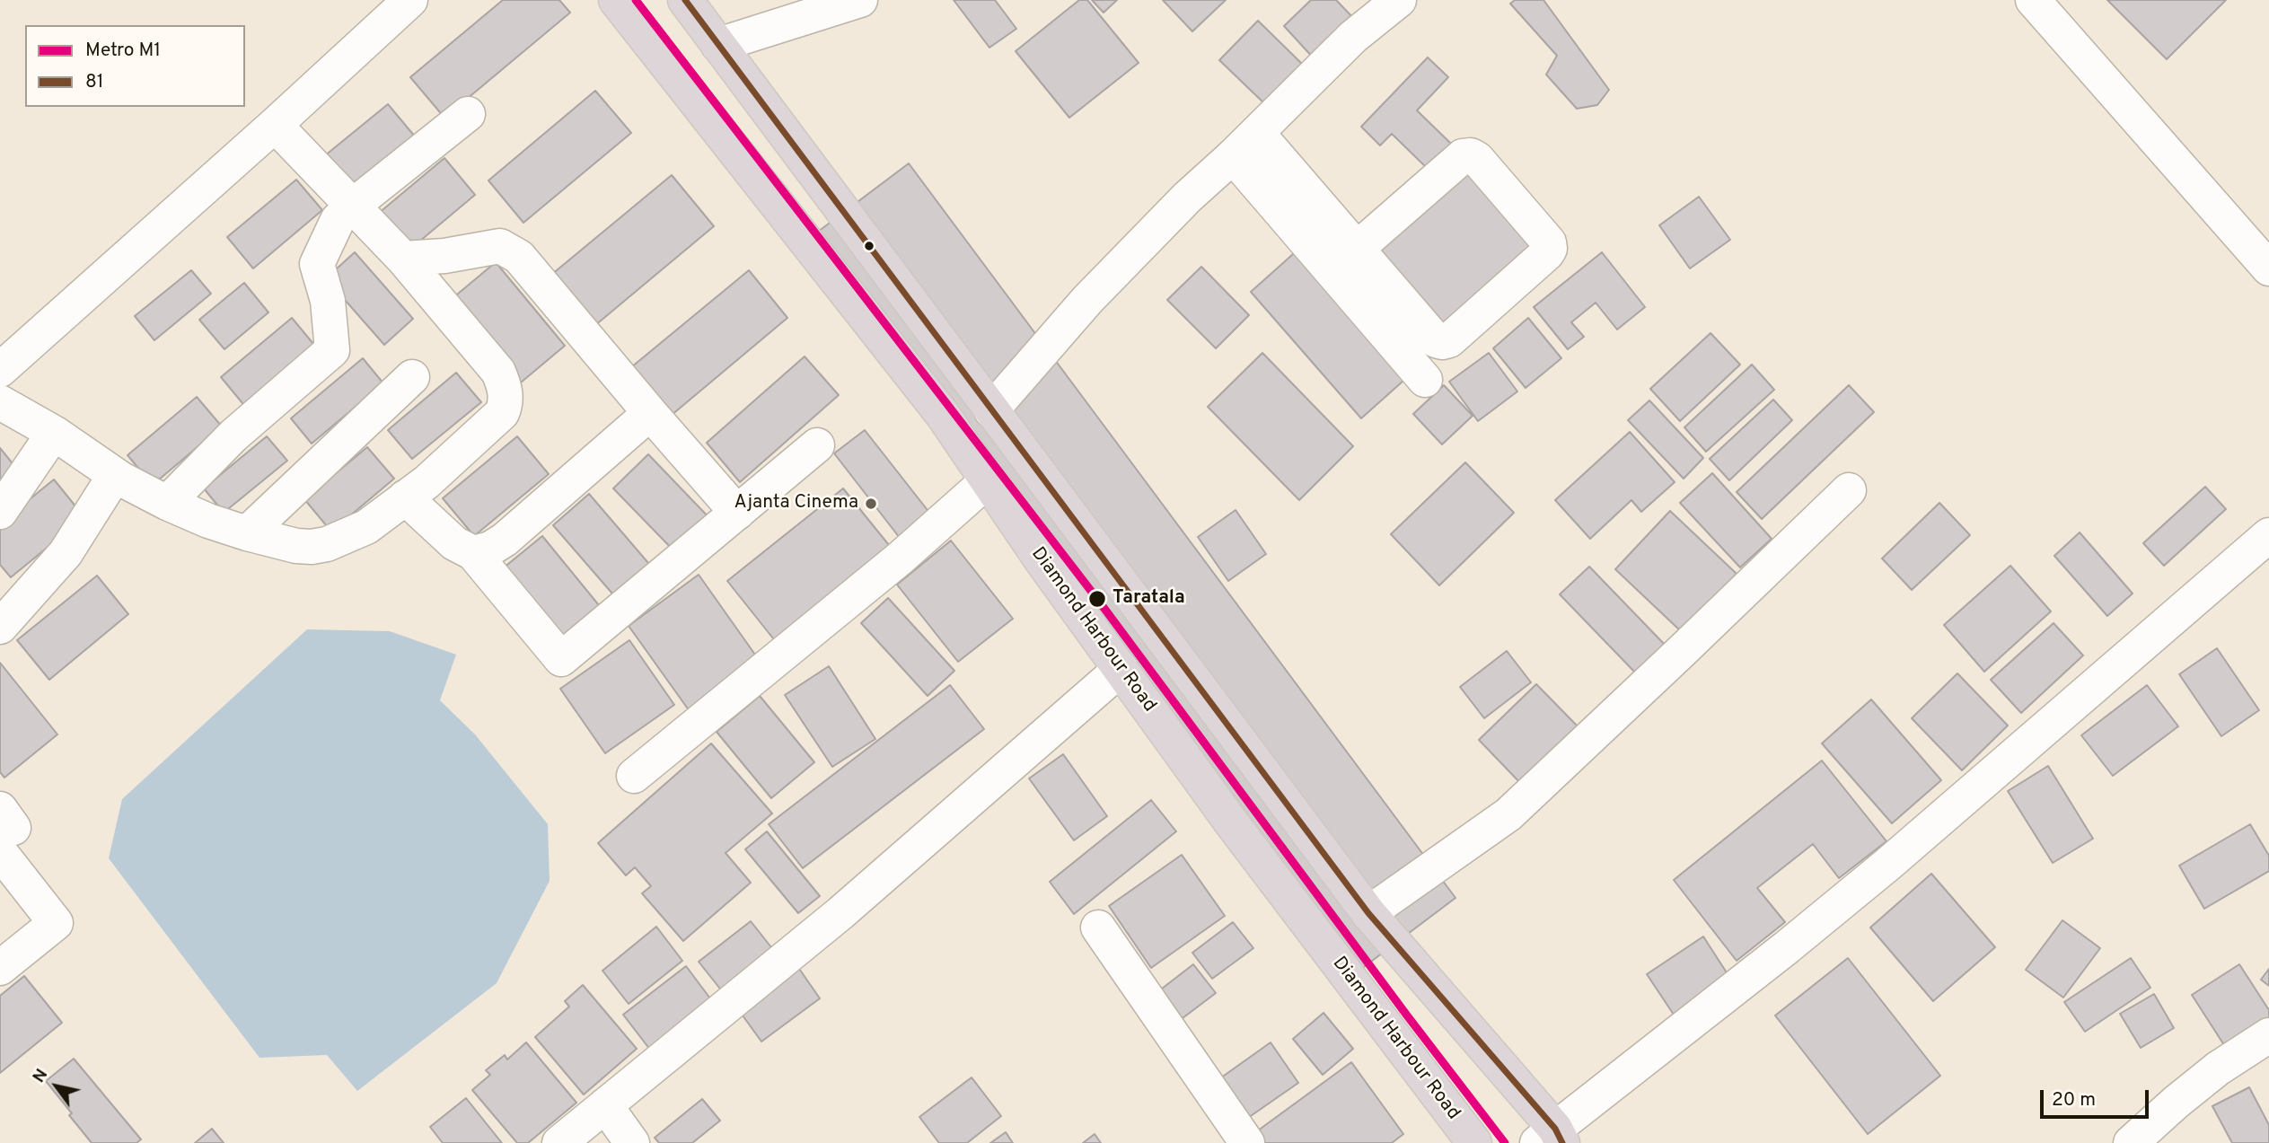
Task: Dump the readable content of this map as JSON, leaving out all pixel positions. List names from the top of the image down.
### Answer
{
  "streets": {
    "highway": ["Diamond Harbour Road"]
  },
  "places": ["Ajanta Cinema", "Taratala"],
  "lines": ["metro line M1", "transit line 81"],
  "legend": ["Metro M1", "81"],
  "scale_bar": "20 m",
  "north": "top left"
}
